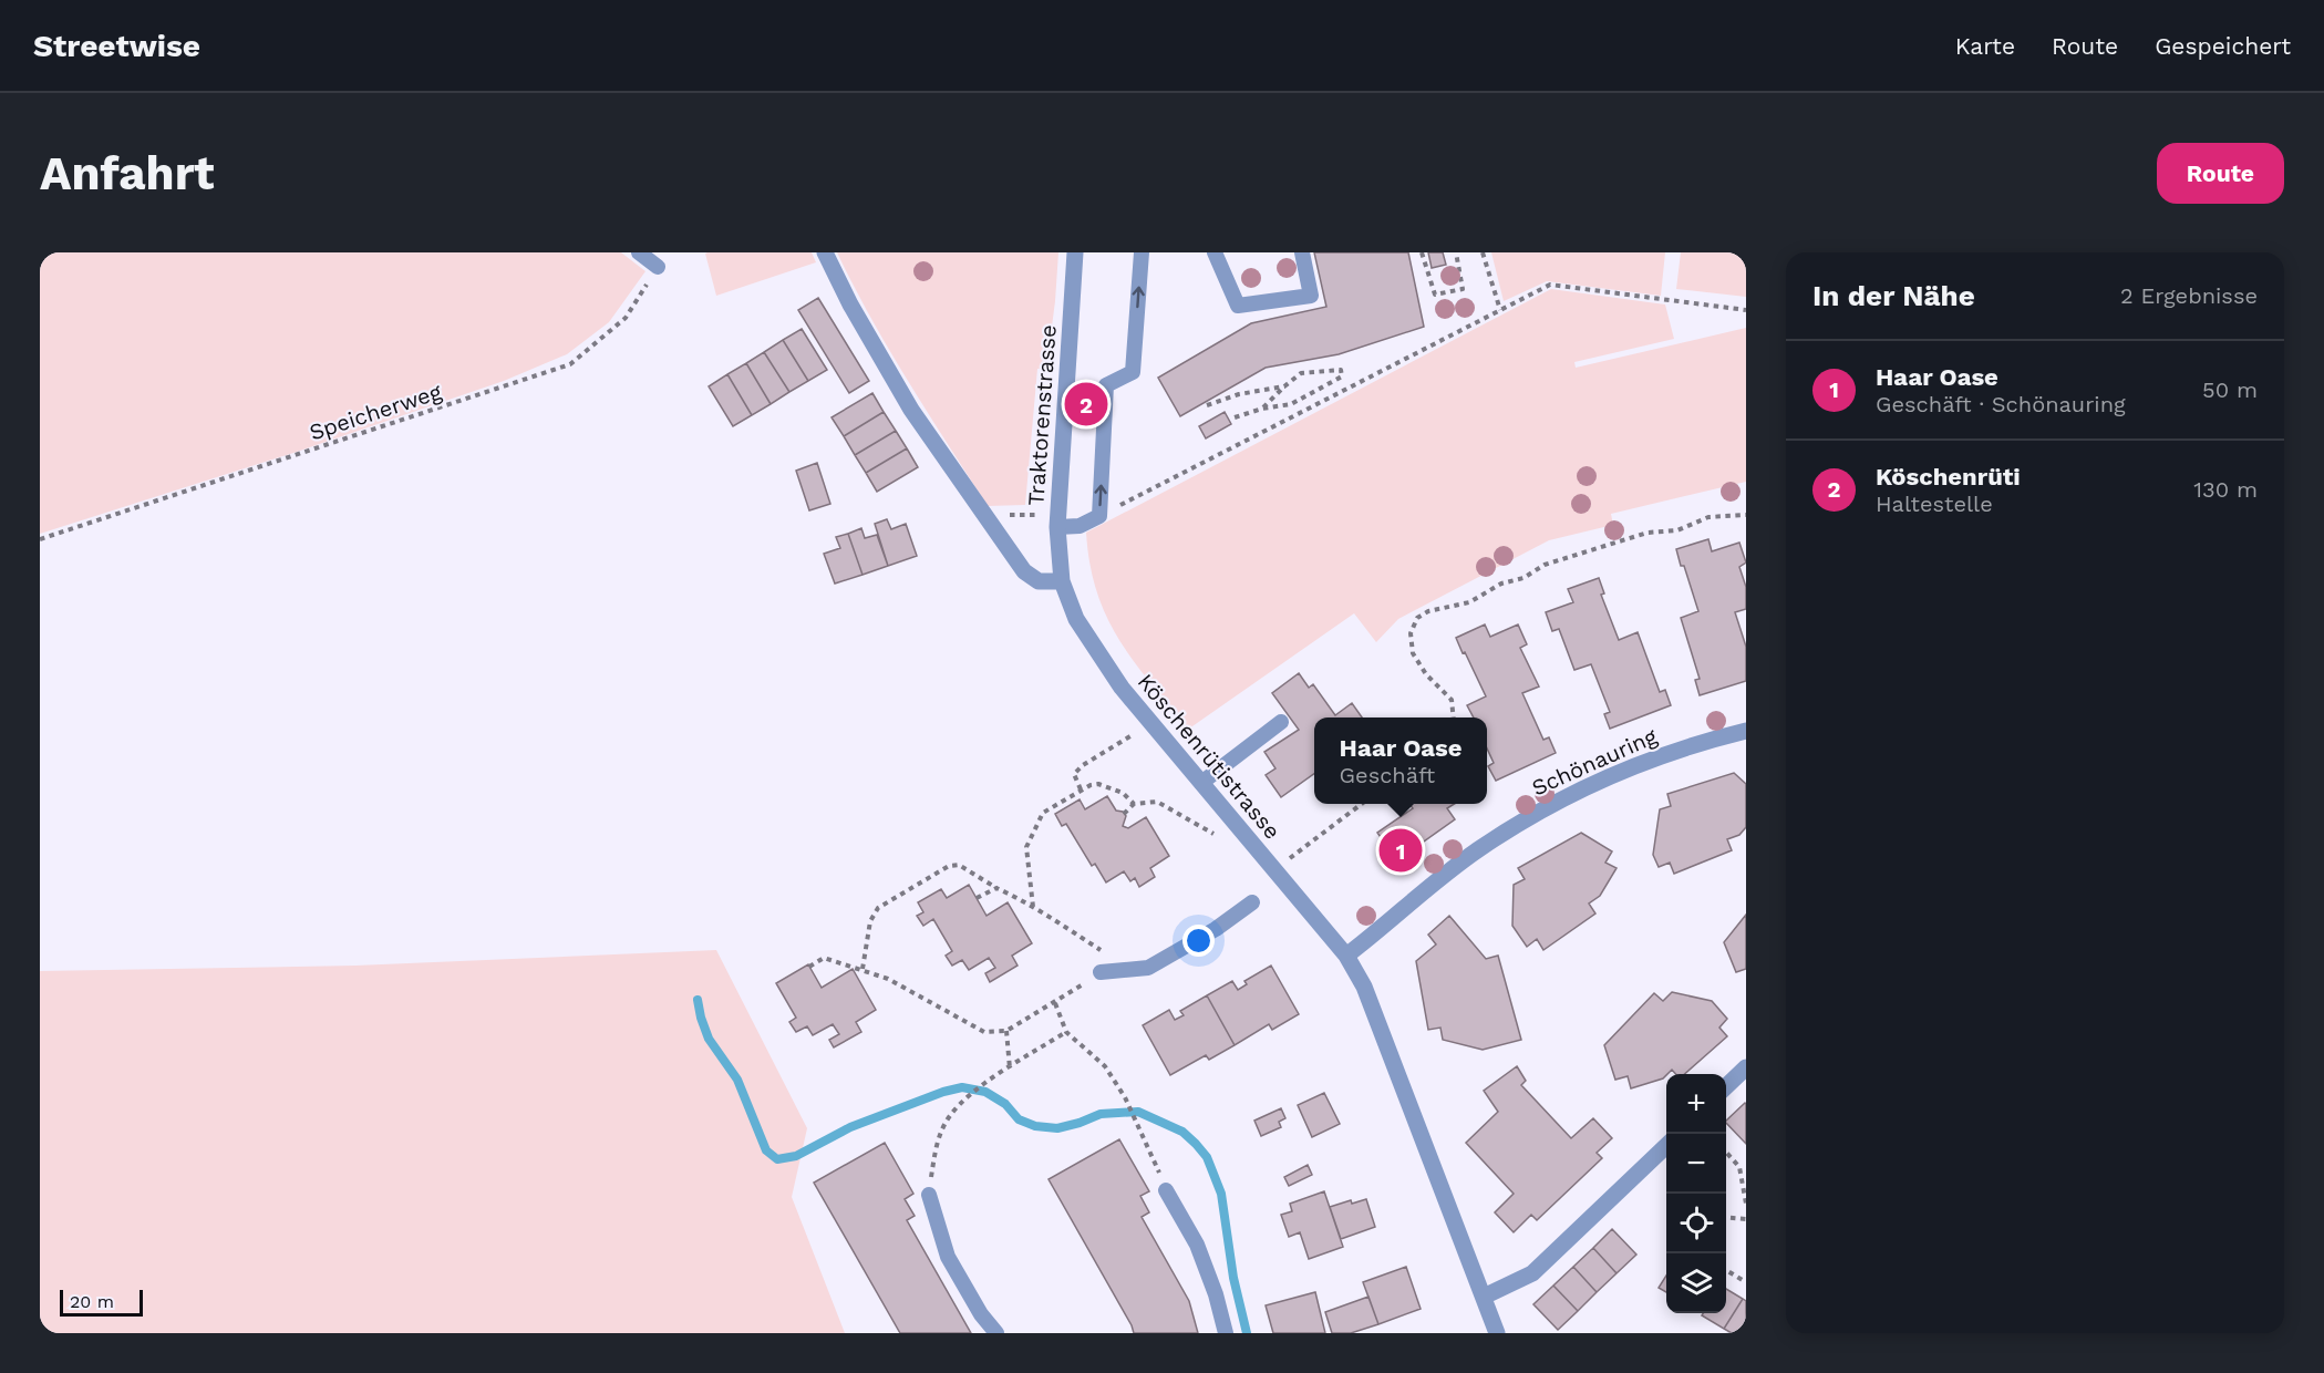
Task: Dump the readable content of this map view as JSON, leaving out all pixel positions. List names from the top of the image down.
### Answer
{
  "streets": {
    "street": ["Traktorenstrasse", "Köschenrütistrasse", "Schönauring"],
    "path": ["Speicherweg"]
  },
  "crossings": [
    ["Traktorenstrasse", "Köschenrütistrasse"],
    ["Köschenrütistrasse", "Schönauring"]
  ],
  "scale_bar": "20 m",
  "page": {
    "header": "Streetwise",
    "nav": ["Karte", "Route", "Gespeichert"],
    "buttons": "Route",
    "title": "Anfahrt",
    "heading": ["In der Nähe", "2 Ergebnisse"],
    "list": [
      {
        "mark": "1",
        "name": "Haar Oase",
        "note": "Geschäft · Schönauring",
        "value": "50 m"
      },
      {
        "mark": "2",
        "name": "Köschenrüti",
        "note": "Haltestelle",
        "value": "130 m"
      }
    ],
    "pins": ["2", "1"],
    "popup": ["Haar Oase", "Geschäft"],
    "map_buttons": ["+", "−"],
    "scale": "20 m"
  }
}
